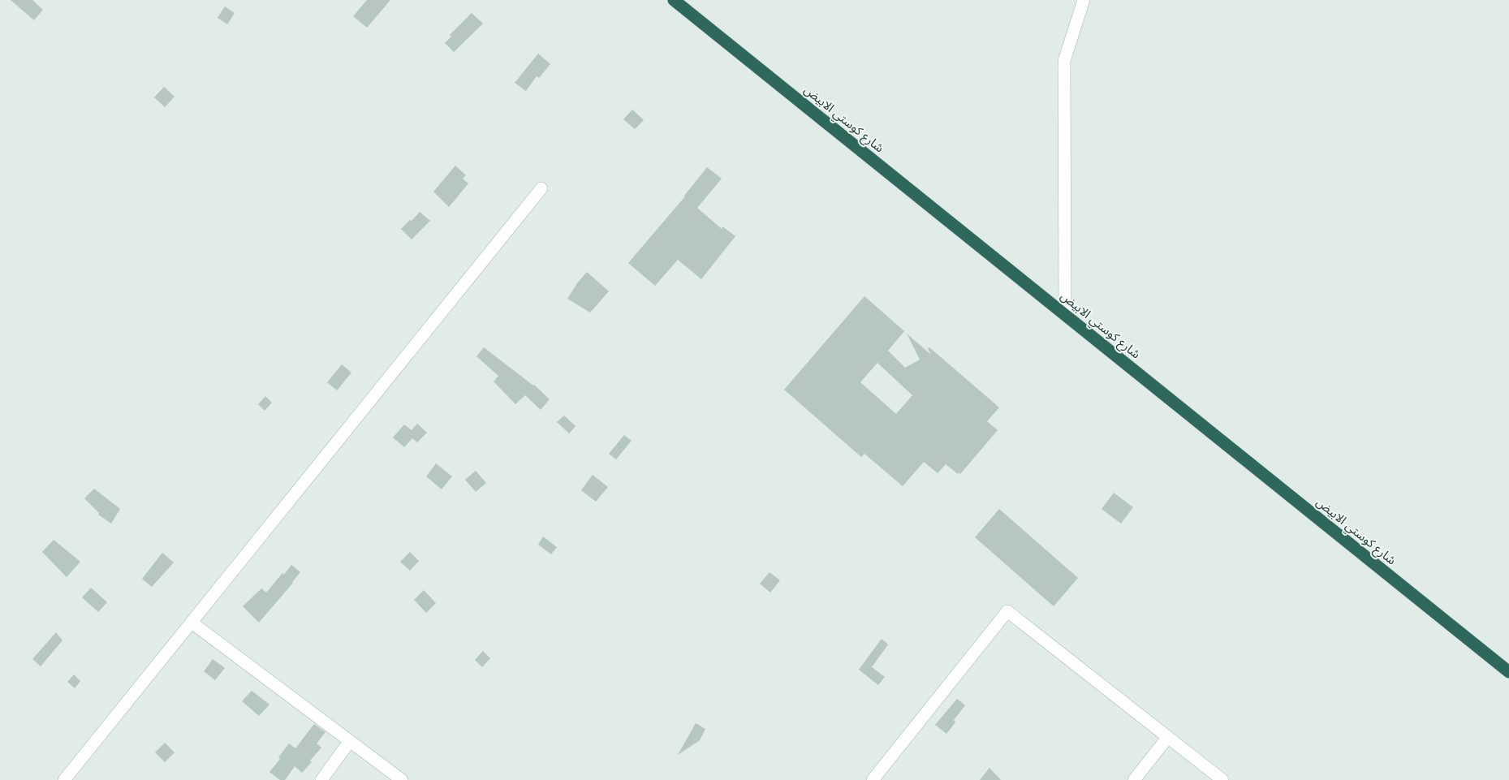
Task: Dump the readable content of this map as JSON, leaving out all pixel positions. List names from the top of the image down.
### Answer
{
  "streets": {
    "highway": ["شارع كوستي الابيض"]
  }
}
